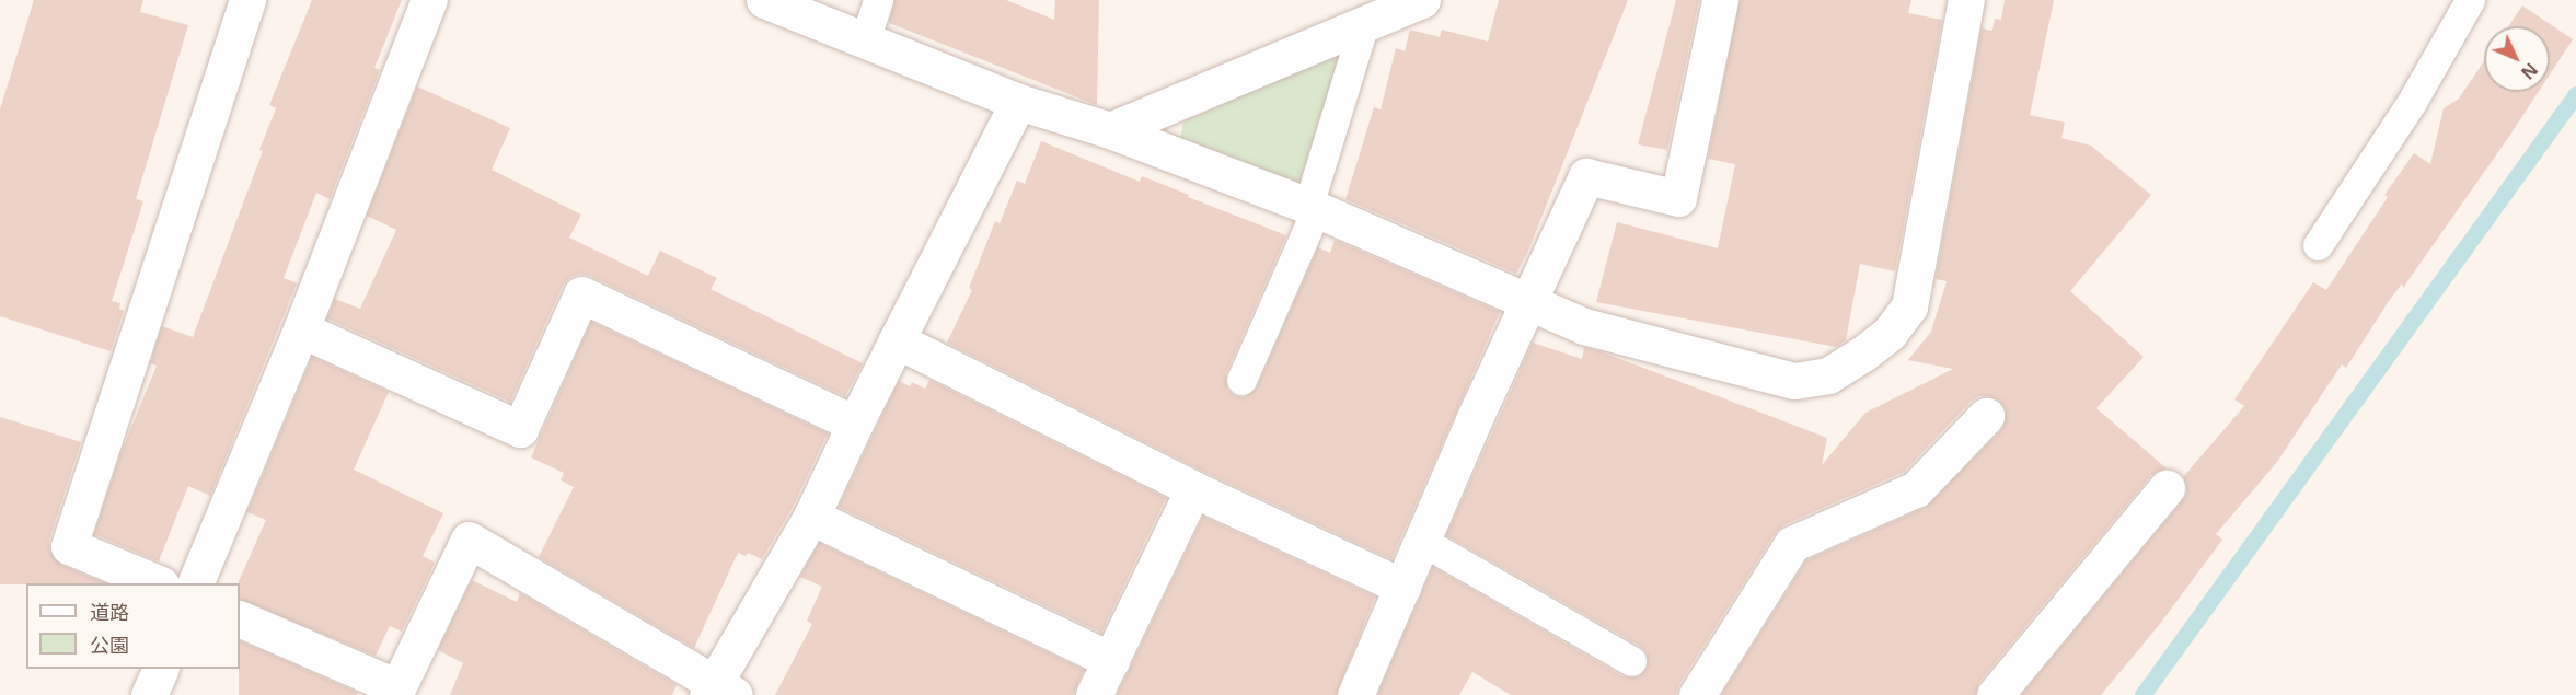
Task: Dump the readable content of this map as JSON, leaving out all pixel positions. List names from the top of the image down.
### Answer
{
  "legend": ["道路", "公園"],
  "north": "bottom right"
}
